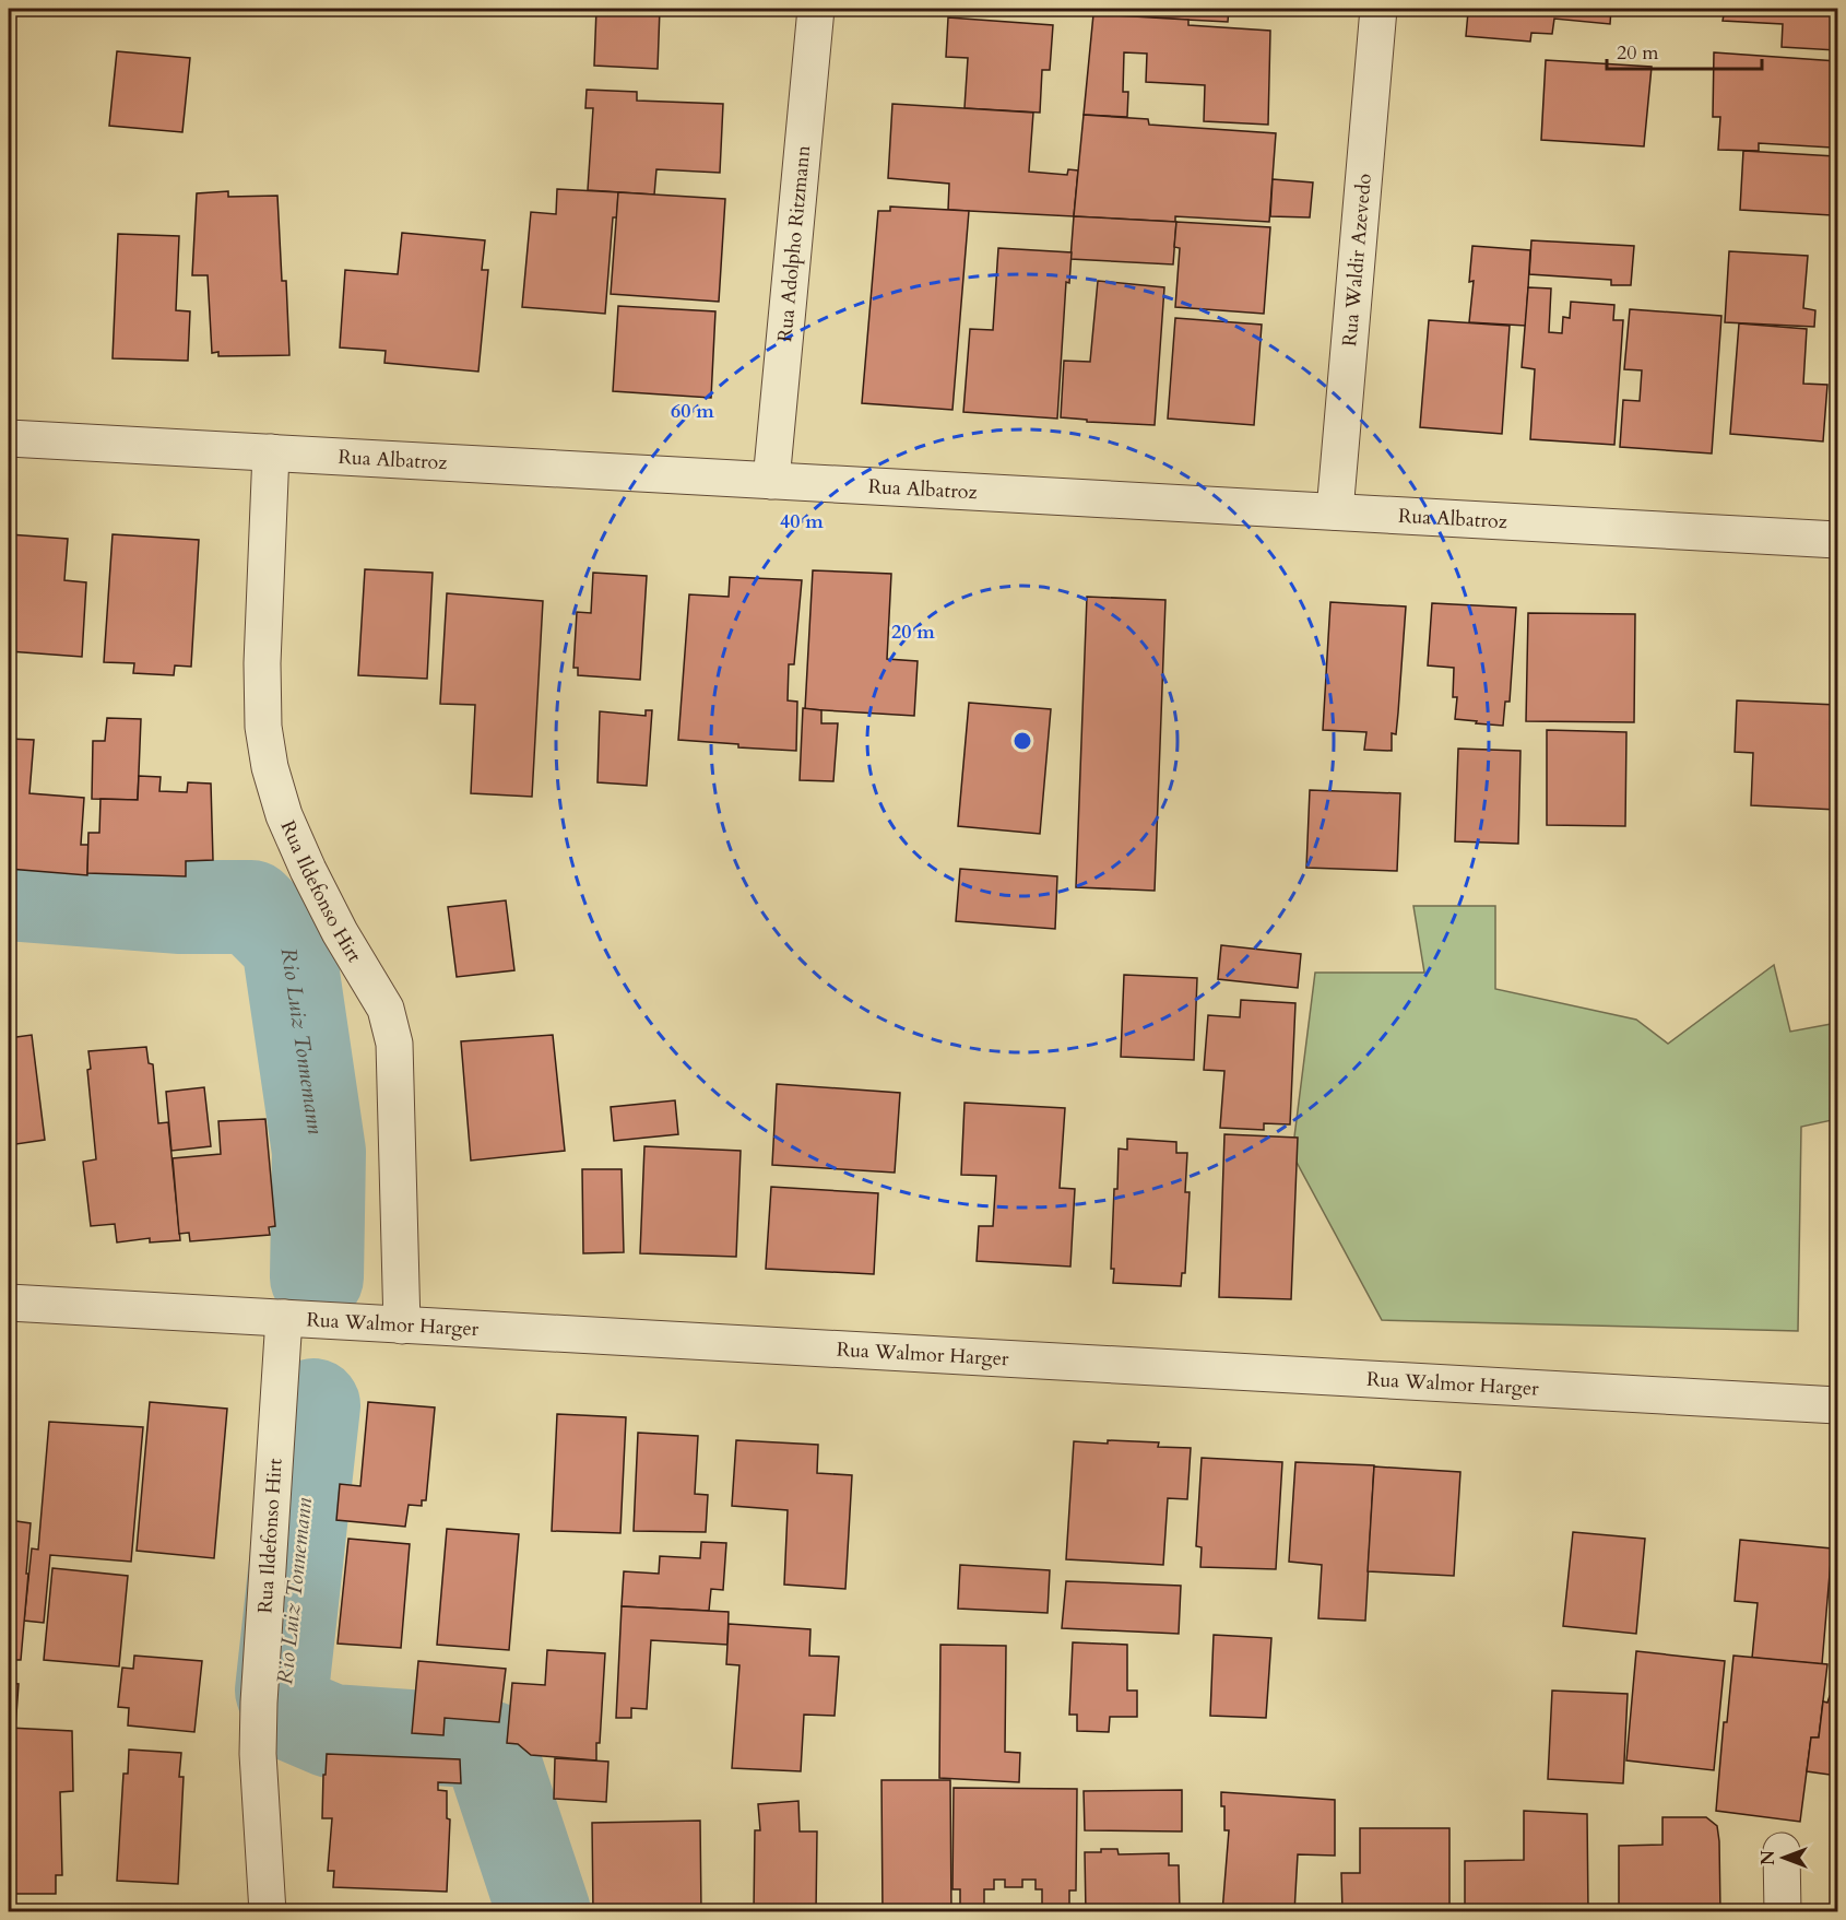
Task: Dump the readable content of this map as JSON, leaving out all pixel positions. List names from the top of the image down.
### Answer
{
  "streets": {
    "street": [
      "Rua Adolpho Ritzmann",
      "Rua Waldir Azevedo",
      "Rua Albatroz",
      "Rua Ildefonso Hirt",
      "Rua Walmor Harger"
    ]
  },
  "crossings": [
    ["Rua Adolpho Ritzmann", "Rua Albatroz"],
    ["Rua Waldir Azevedo", "Rua Albatroz"],
    ["Rua Albatroz", "Rua Ildefonso Hirt"],
    ["Rua Ildefonso Hirt", "Rua Walmor Harger"]
  ],
  "water": ["Rio Luiz Tonnemann"],
  "scale_bar": "20 m",
  "north": "left",
  "rings": ["60 m", "40 m", "20 m"]
}
